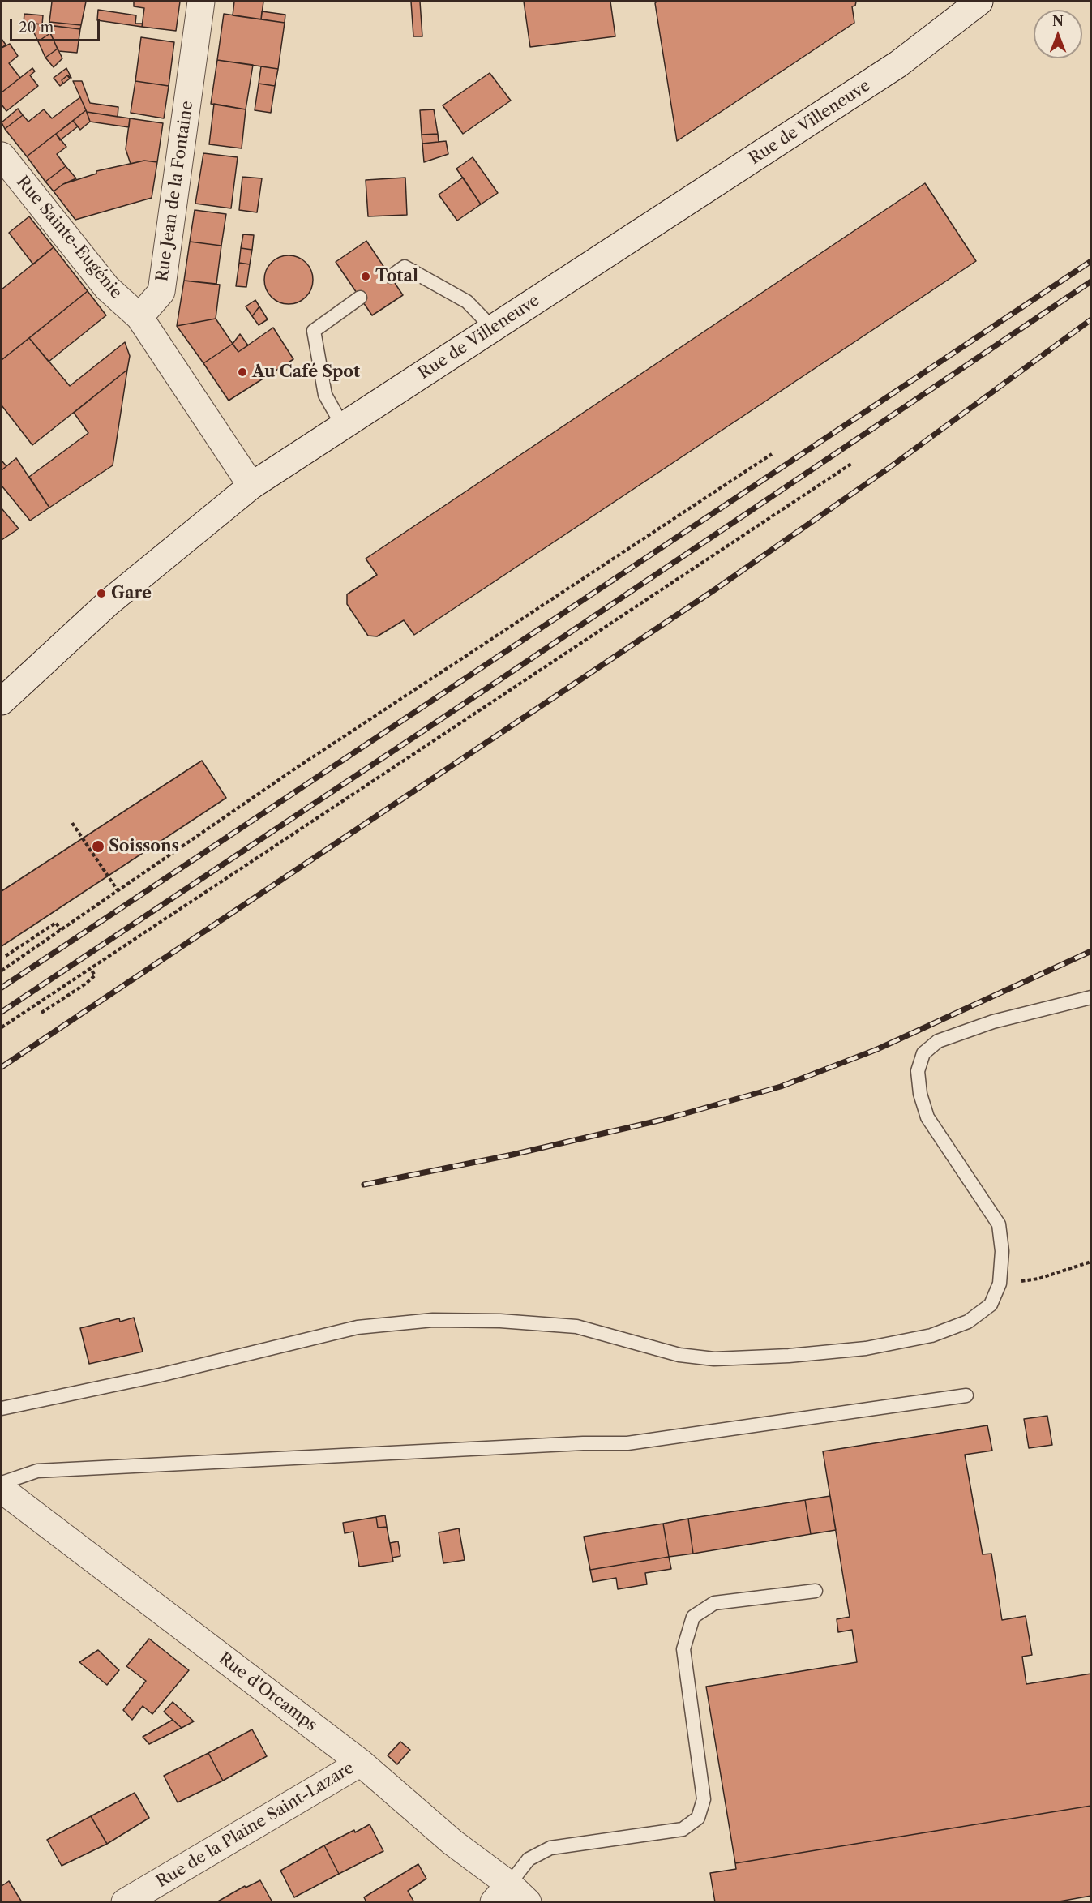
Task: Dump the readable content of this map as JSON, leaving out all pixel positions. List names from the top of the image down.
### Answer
{
  "streets": {
    "street": [
      "Rue de Villeneuve",
      "Rue Jean de la Fontaine",
      "Rue Sainte-Eugénie",
      "Rue d'Orcamps",
      "Rue de la Plaine Saint-Lazare"
    ]
  },
  "crossings": [
    ["Rue Jean de la Fontaine", "Rue Sainte-Eugénie"],
    ["Rue d'Orcamps", "Rue de la Plaine Saint-Lazare"]
  ],
  "places": [
    "Total",
    "Au Café Spot",
    "Gare",
    "Soissons"
  ],
  "scale_bar": "20 m",
  "north": "top"
}
